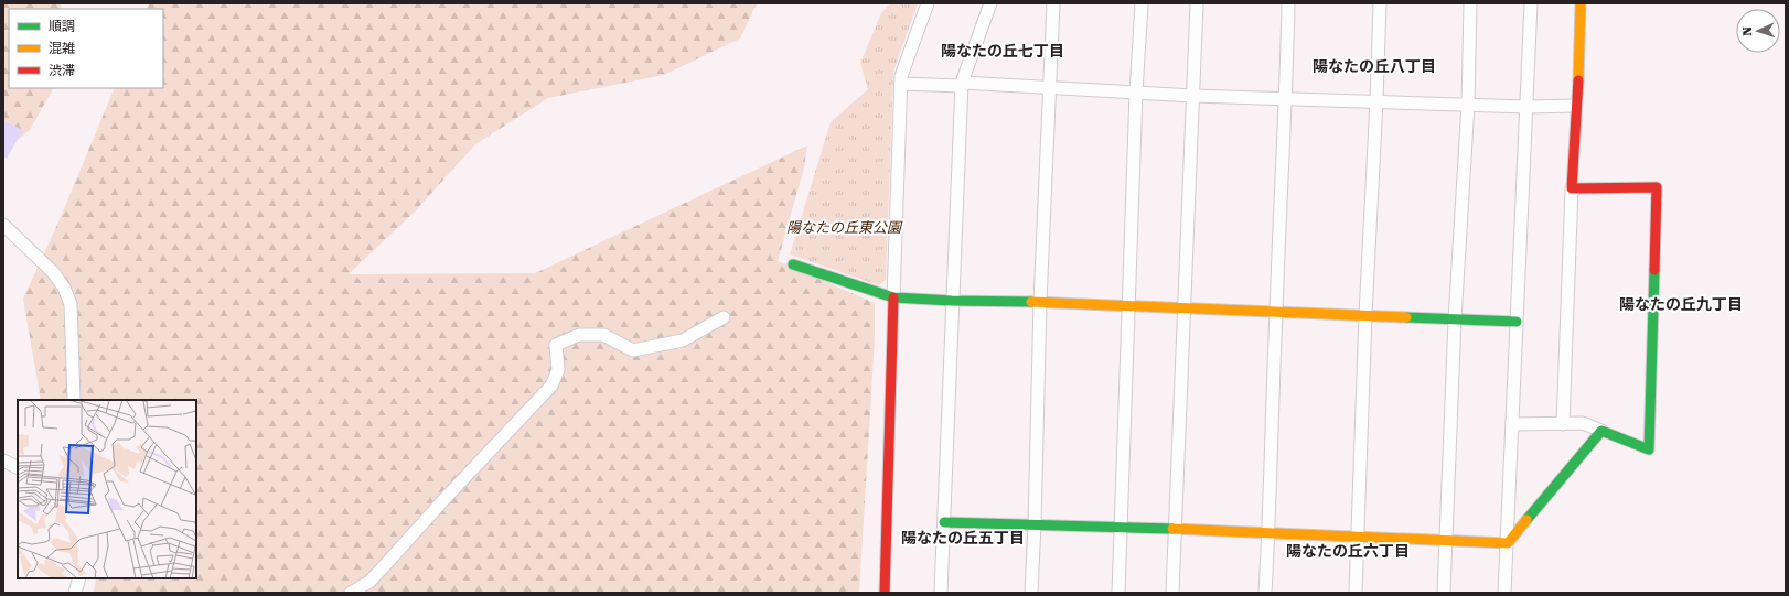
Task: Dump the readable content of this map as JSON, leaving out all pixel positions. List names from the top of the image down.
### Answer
{
  "districts": [
    "陽なたの丘七丁目",
    "陽なたの丘八丁目",
    "陽なたの丘九丁目",
    "陽なたの丘五丁目",
    "陽なたの丘六丁目"
  ],
  "parks": ["陽なたの丘東公園"],
  "legend": ["順調", "混雑", "渋滞"],
  "north": "left"
}
